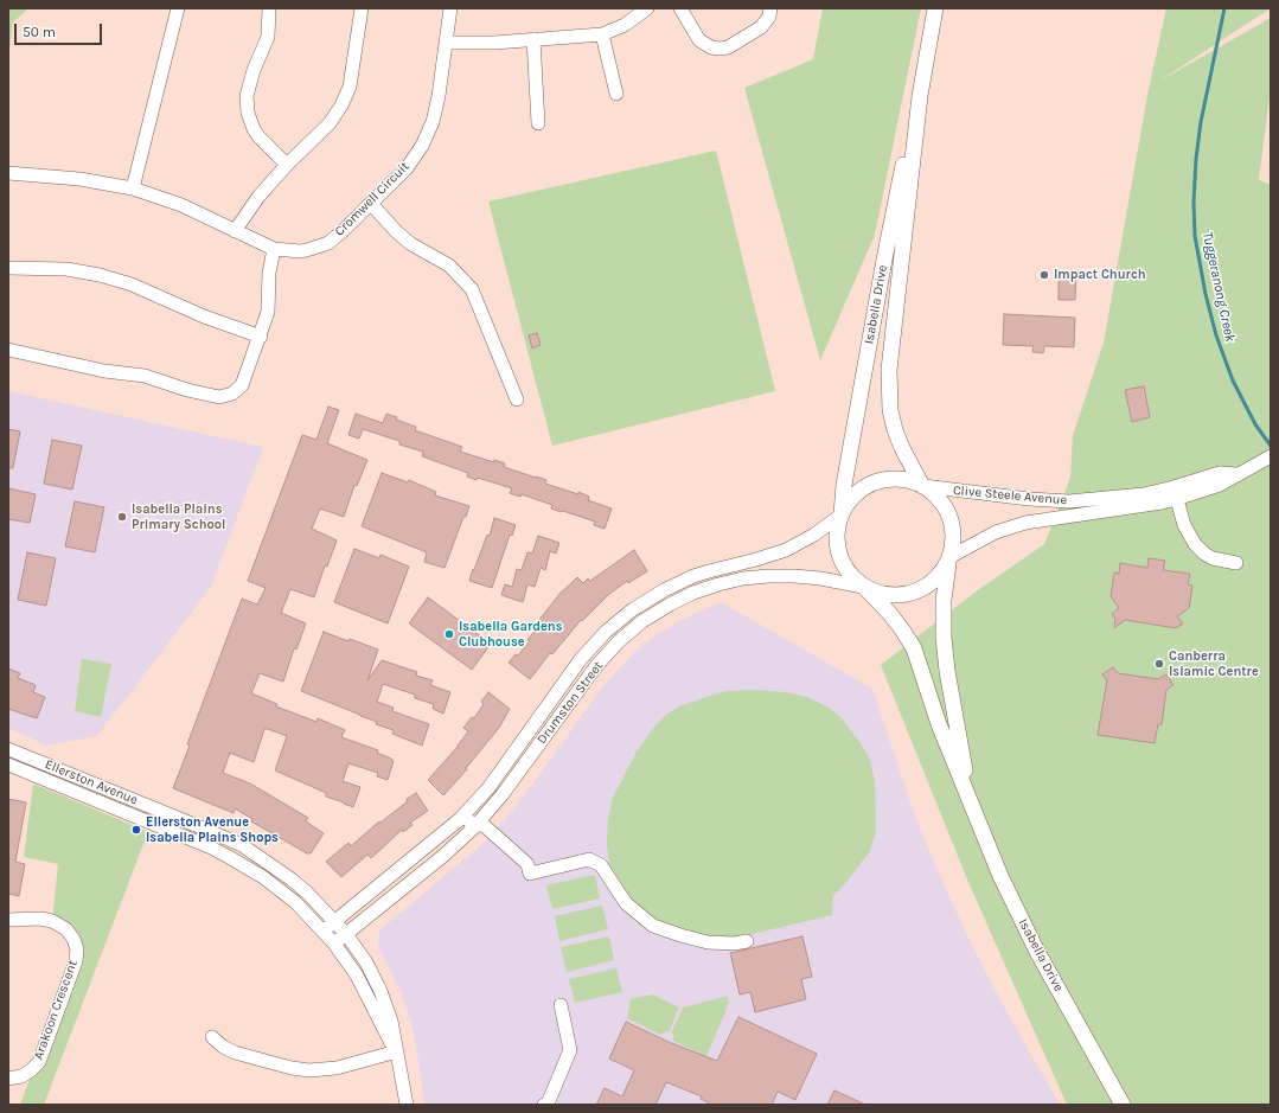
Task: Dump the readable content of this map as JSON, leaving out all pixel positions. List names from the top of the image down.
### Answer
{
  "streets": {
    "main road": ["Isabella Drive"],
    "street": [
      "Cromwell Circuit",
      "Clive Steele Avenue",
      "Drumston Street",
      "Ellerston Avenue",
      "Arakoon Crescent"
    ]
  },
  "crossings": [
    ["Isabella Drive", "Clive Steele Avenue"],
    ["Isabella Drive", "Drumston Street"],
    ["Clive Steele Avenue", "Drumston Street"],
    ["Drumston Street", "Ellerston Avenue"]
  ],
  "water": ["Tuggeranong Creek"],
  "places": [
    "Impact Church",
    "Isabella Plains Primary School",
    "Isabella Gardens Clubhouse",
    "Canberra Islamic Centre",
    "Ellerston Avenue Isabella Plains Shops"
  ],
  "scale_bar": "50 m"
}
